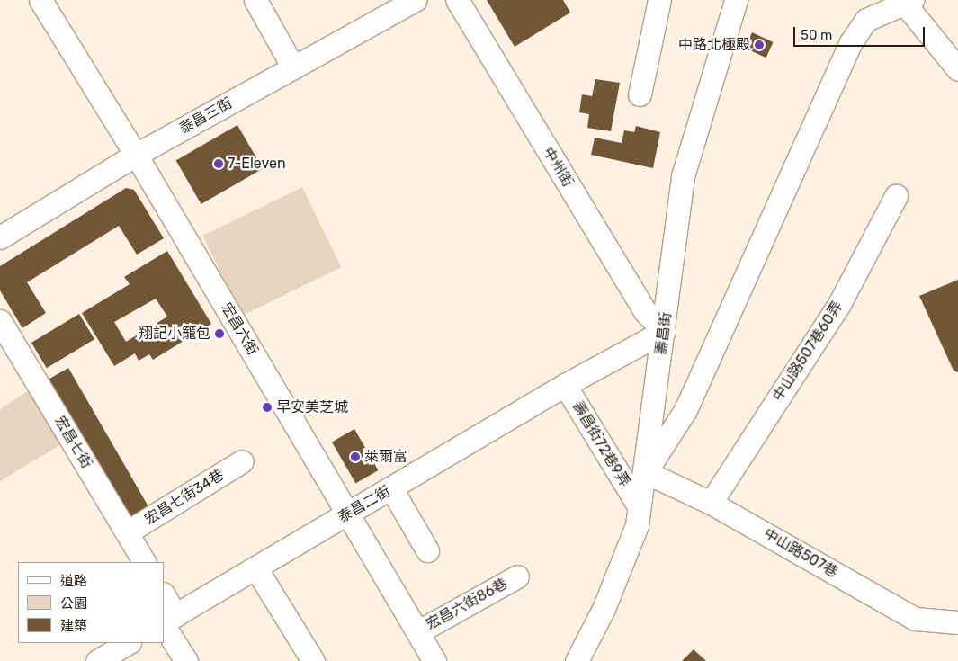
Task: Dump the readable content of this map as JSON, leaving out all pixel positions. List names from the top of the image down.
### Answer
{
  "streets": {
    "street": [
      "泰昌三街",
      "中州街",
      "宏昌六街",
      "壽昌街",
      "中山路507巷60弄",
      "宏昌七街",
      "壽昌街72巷9弄",
      "宏昌七街34巷",
      "泰昌二街",
      "中山路507巷",
      "宏昌六街86巷"
    ]
  },
  "crossings": [
    ["泰昌三街", "宏昌六街"],
    ["中州街", "壽昌街"],
    ["中州街", "泰昌二街"],
    ["宏昌六街", "泰昌二街"],
    ["宏昌六街", "宏昌六街86巷"],
    ["壽昌街", "壽昌街72巷9弄"],
    ["壽昌街", "泰昌二街"],
    ["壽昌街", "中山路507巷"],
    ["中山路507巷60弄", "中山路507巷"],
    ["宏昌七街", "宏昌七街34巷"],
    ["壽昌街72巷9弄", "泰昌二街"]
  ],
  "places": [
    "中路北極殿",
    "7-Eleven",
    "翔記小籠包",
    "早安美芝城",
    "萊爾富"
  ],
  "legend": ["道路", "公園", "建築"],
  "scale_bar": "50 m"
}
